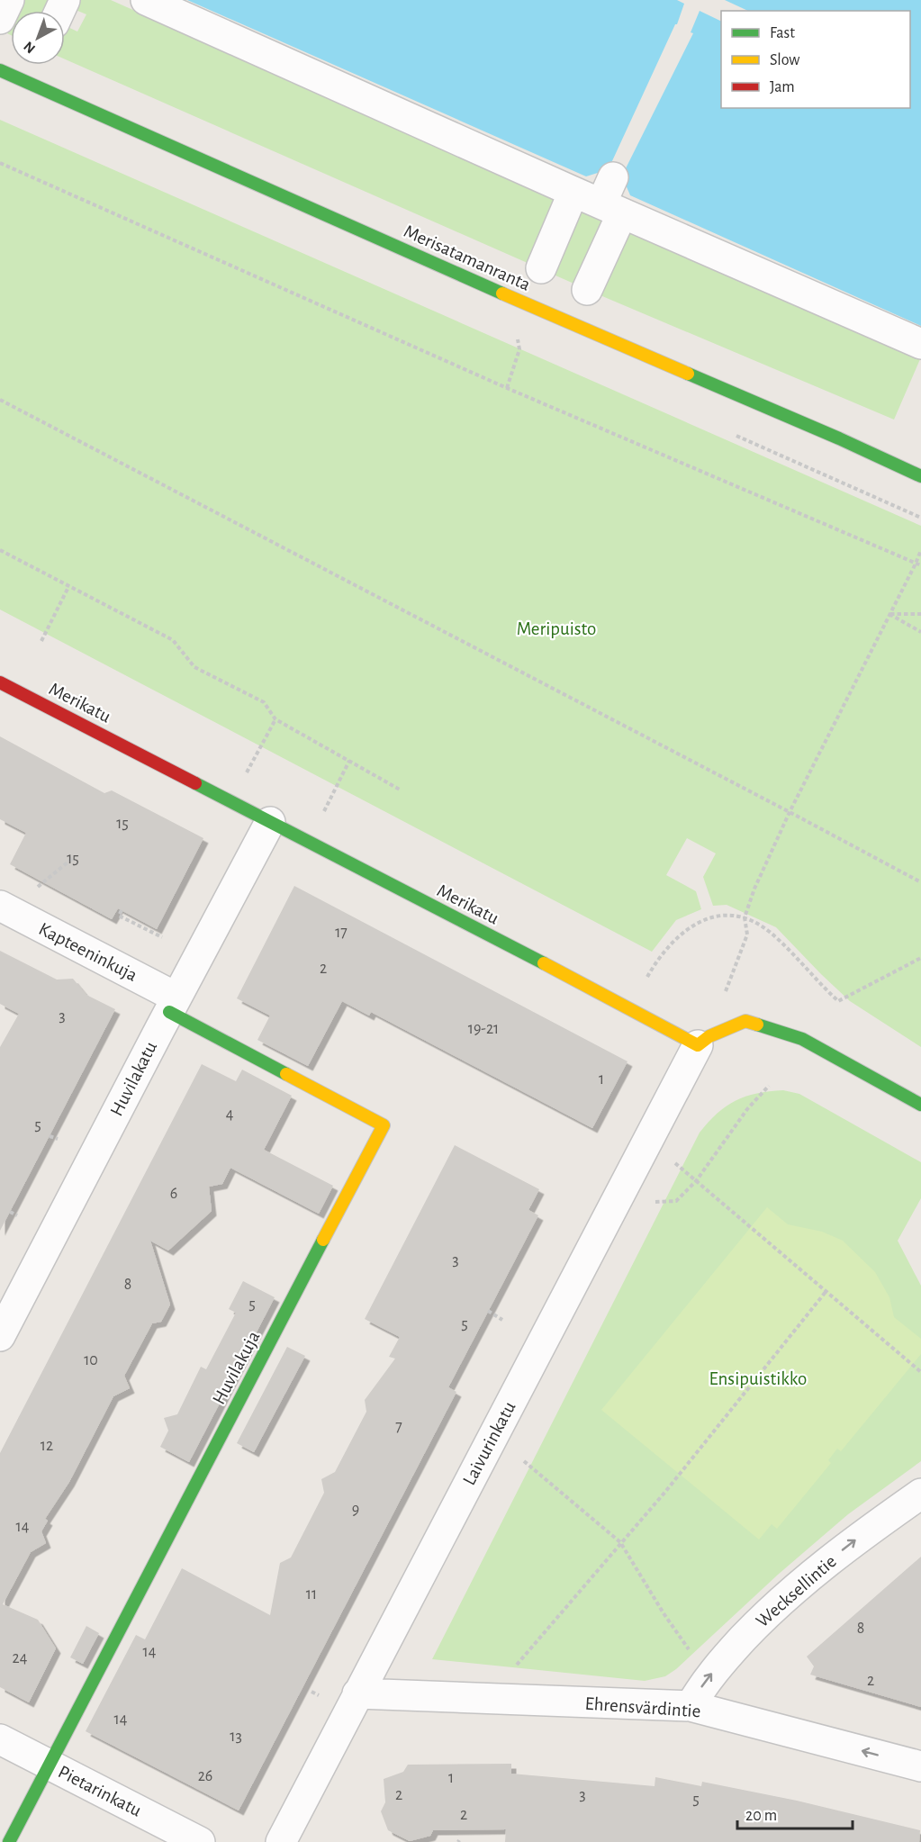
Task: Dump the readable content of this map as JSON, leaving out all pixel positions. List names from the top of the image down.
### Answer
{
  "streets": {
    "street": [
      "Merisatamanranta",
      "Merikatu",
      "Kapteeninkuja",
      "Huvilakatu",
      "Huvilakuja",
      "Laivurinkatu",
      "Wecksellintie",
      "Ehrensvärdintie",
      "Pietarinkatu"
    ]
  },
  "crossings": [
    ["Merikatu", "Huvilakatu"],
    ["Merikatu", "Laivurinkatu"],
    ["Kapteeninkuja", "Huvilakatu"],
    ["Kapteeninkuja", "Huvilakuja"],
    ["Huvilakatu", "Huvilakuja"],
    ["Huvilakuja", "Pietarinkatu"],
    ["Laivurinkatu", "Ehrensvärdintie"],
    ["Wecksellintie", "Ehrensvärdintie"]
  ],
  "one_way": ["Wecksellintie", "Ehrensvärdintie"],
  "parks": ["Meripuisto", "Ensipuistikko"],
  "house_numbers": [
    "15",
    "15",
    "17",
    "2",
    "3",
    "19-21",
    "1",
    "4",
    "5",
    "6",
    "3",
    "8",
    "5",
    "5",
    "10",
    "7",
    "12",
    "9",
    "14",
    "11",
    "8",
    "14",
    "24",
    "2",
    "14",
    "13",
    "26",
    "1",
    "2",
    "3",
    "5",
    "2"
  ],
  "legend": ["Fast", "Slow", "Jam"],
  "scale_bar": "20 m",
  "north": "bottom left"
}
